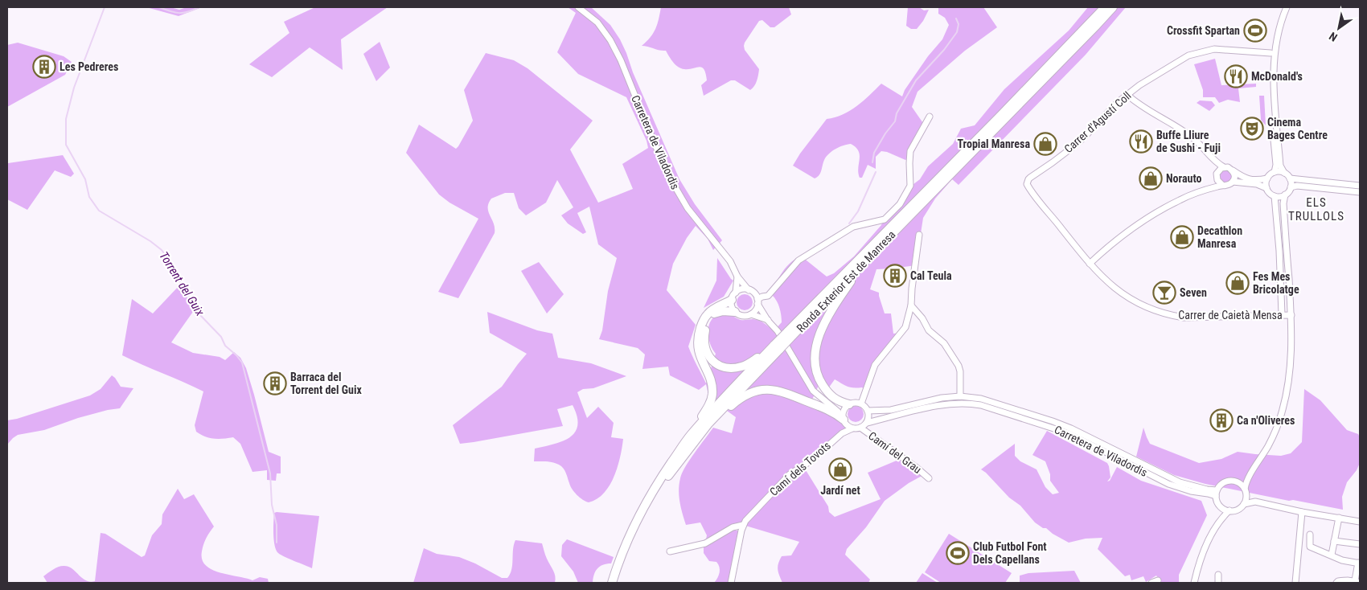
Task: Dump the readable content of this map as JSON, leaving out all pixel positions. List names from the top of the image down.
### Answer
{
  "streets": {
    "highway": ["Ronda Exterior Est de Manresa"],
    "street": [
      "Carrer d'Agustí Coll",
      "Carretera de Viladordis",
      "Carrer de Caietà Mensa",
      "Camí del Grau",
      "Camí dels Tovots"
    ]
  },
  "crossings": [
    ["Carrer d'Agustí Coll", "Carrer de Caietà Mensa"],
    ["Carretera de Viladordis", "Camí del Grau"],
    ["Carretera de Viladordis", "Camí dels Tovots"],
    ["Camí del Grau", "Camí dels Tovots"]
  ],
  "districts": ["ELS TRULLOLS"],
  "water": ["Torrent del Guix"],
  "places": {
    "sports": ["Crossfit Spartan", "Club Futbol Font Dels Capellans"],
    "building": [
      "Les Pedreres",
      "Cal Teula",
      "Barraca del Torrent del Guix",
      "Ca n'Oliveres"
    ],
    "restaurant": ["McDonald's", "Buffe Lliure de Sushi - Fuji"],
    "theatre": ["Cinema Bages Centre"],
    "shop": [
      "Tropial Manresa",
      "Norauto",
      "Decathlon Manresa",
      "Fes Mes Bricolatge",
      "Jardí net"
    ],
    "bar": ["Seven"]
  },
  "north": "bottom left"
}
